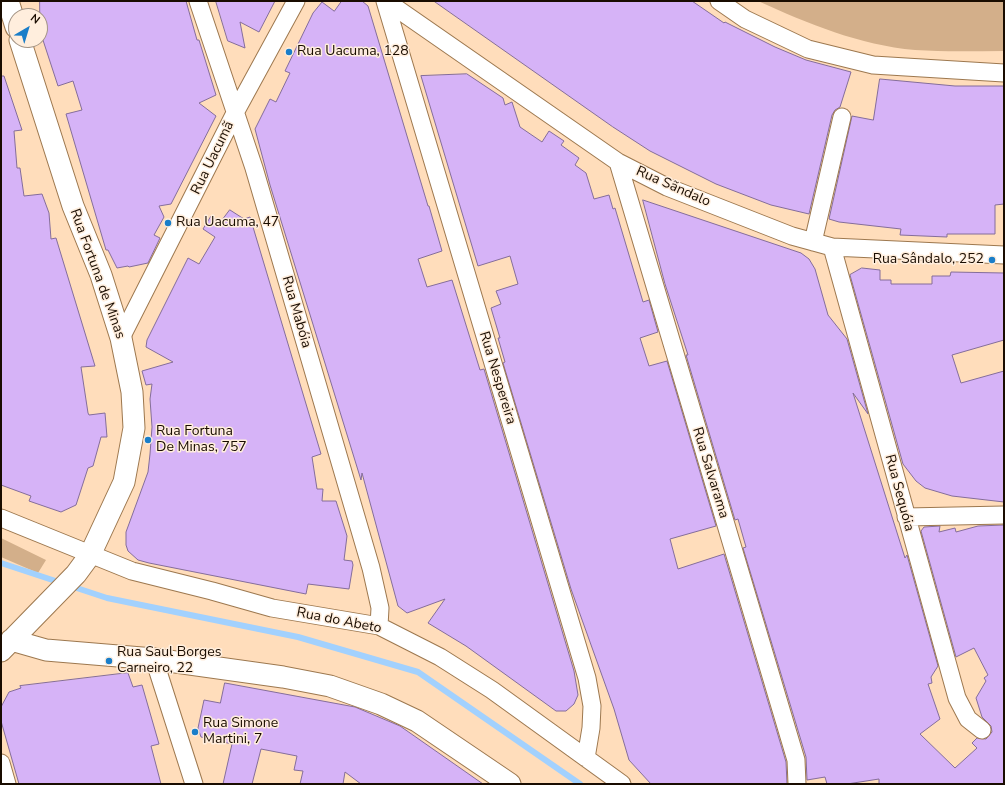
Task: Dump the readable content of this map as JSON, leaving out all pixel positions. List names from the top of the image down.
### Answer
{
  "streets": {
    "street": [
      "Rua Uacumã",
      "Rua Sãndalo",
      "Rua Fortuna de Minas",
      "Rua Mabóia",
      "Rua Nespereira",
      "Rua Salvarama",
      "Rua Sequóia",
      "Rua do Abeto"
    ]
  },
  "crossings": [
    ["Rua Uacumã", "Rua Fortuna de Minas"],
    ["Rua Uacumã", "Rua Mabóia"],
    ["Rua Sãndalo", "Rua Nespereira"],
    ["Rua Sãndalo", "Rua Salvarama"],
    ["Rua Sãndalo", "Rua Sequóia"],
    ["Rua Fortuna de Minas", "Rua do Abeto"],
    ["Rua Mabóia", "Rua do Abeto"],
    ["Rua Nespereira", "Rua do Abeto"]
  ],
  "places": [
    "Rua Uacuma, 128",
    "Rua Uacuma, 47",
    "Rua Sândalo, 252",
    "Rua Fortuna De Minas, 757",
    "Rua Saul Borges Carneiro, 22",
    "Rua Simone Martini, 7"
  ],
  "north": "top right"
}
